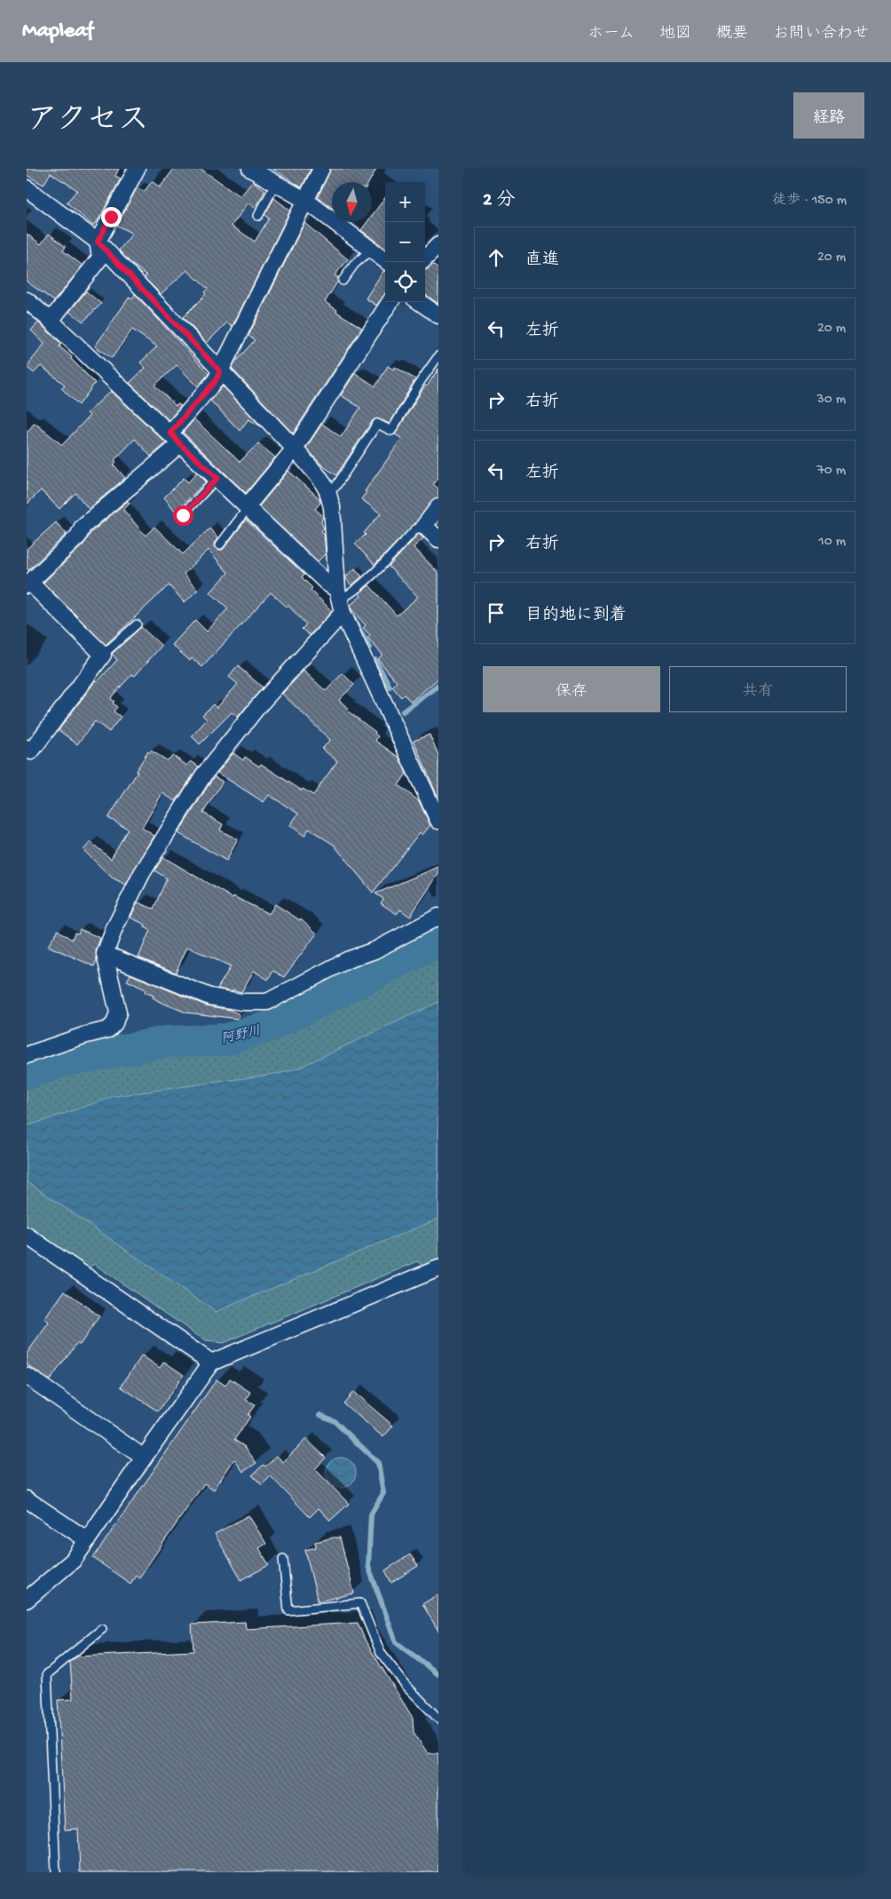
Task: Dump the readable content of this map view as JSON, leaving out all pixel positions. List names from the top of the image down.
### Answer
{
  "water": ["阿野川"],
  "north": "bottom",
  "page": {
    "header": "Mapleaf",
    "nav": [
      "ホーム",
      "地図",
      "概要",
      "お問い合わせ"
    ],
    "title": "アクセス",
    "buttons": [
      "経路",
      ["保存", "共有"]
    ],
    "heading": ["2 分", "徒歩 · 150 m"],
    "map_buttons": ["+", "−"],
    "list": [
      ["直進", "20 m"],
      ["左折", "20 m"],
      ["右折", "30 m"],
      ["左折", "70 m"],
      ["右折", "10 m"],
      "目的地に到着"
    ]
  }
}
